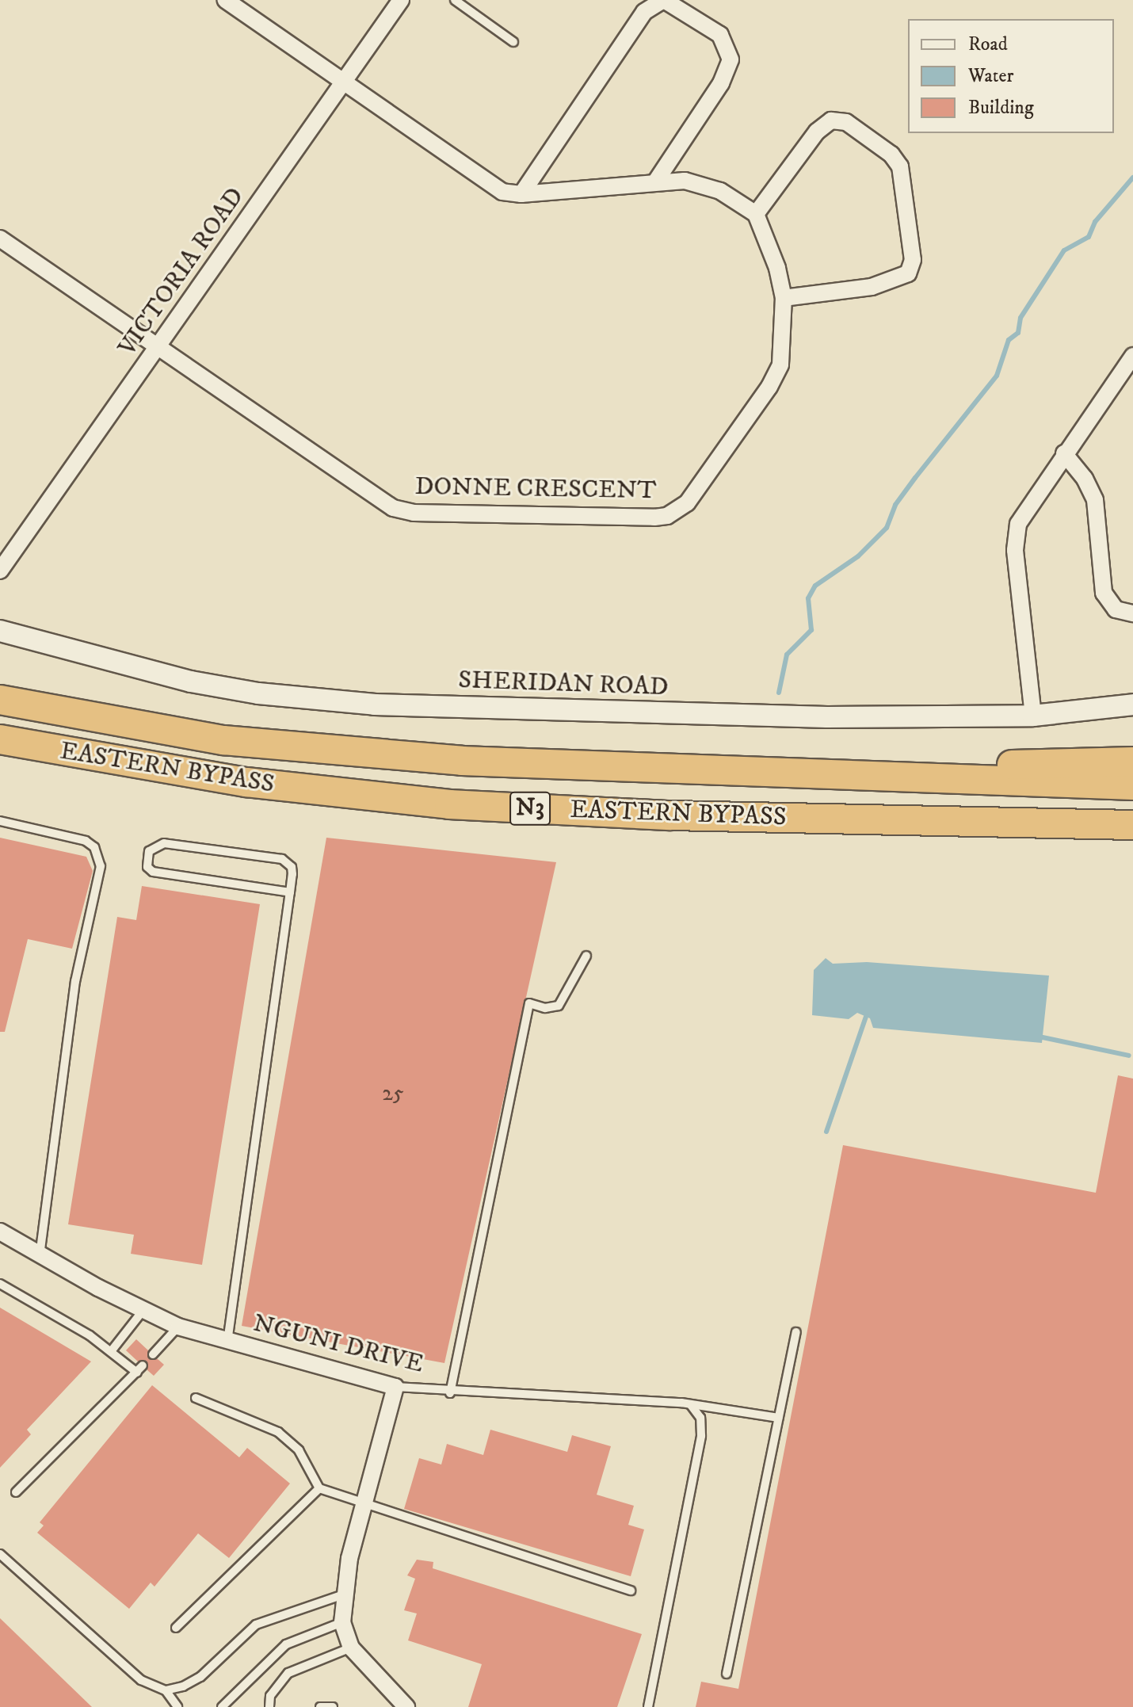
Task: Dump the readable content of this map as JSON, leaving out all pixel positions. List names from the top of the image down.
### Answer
{
  "streets": {
    "highway": ["EASTERN BYPASS", "N3"],
    "street": [
      "VICTORIA ROAD",
      "DONNE CRESCENT",
      "SHERIDAN ROAD",
      "NGUNI DRIVE"
    ]
  },
  "crossings": [
    ["VICTORIA ROAD", "DONNE CRESCENT"]
  ],
  "house_numbers": ["25"],
  "legend": ["Road", "Water", "Building"]
}
